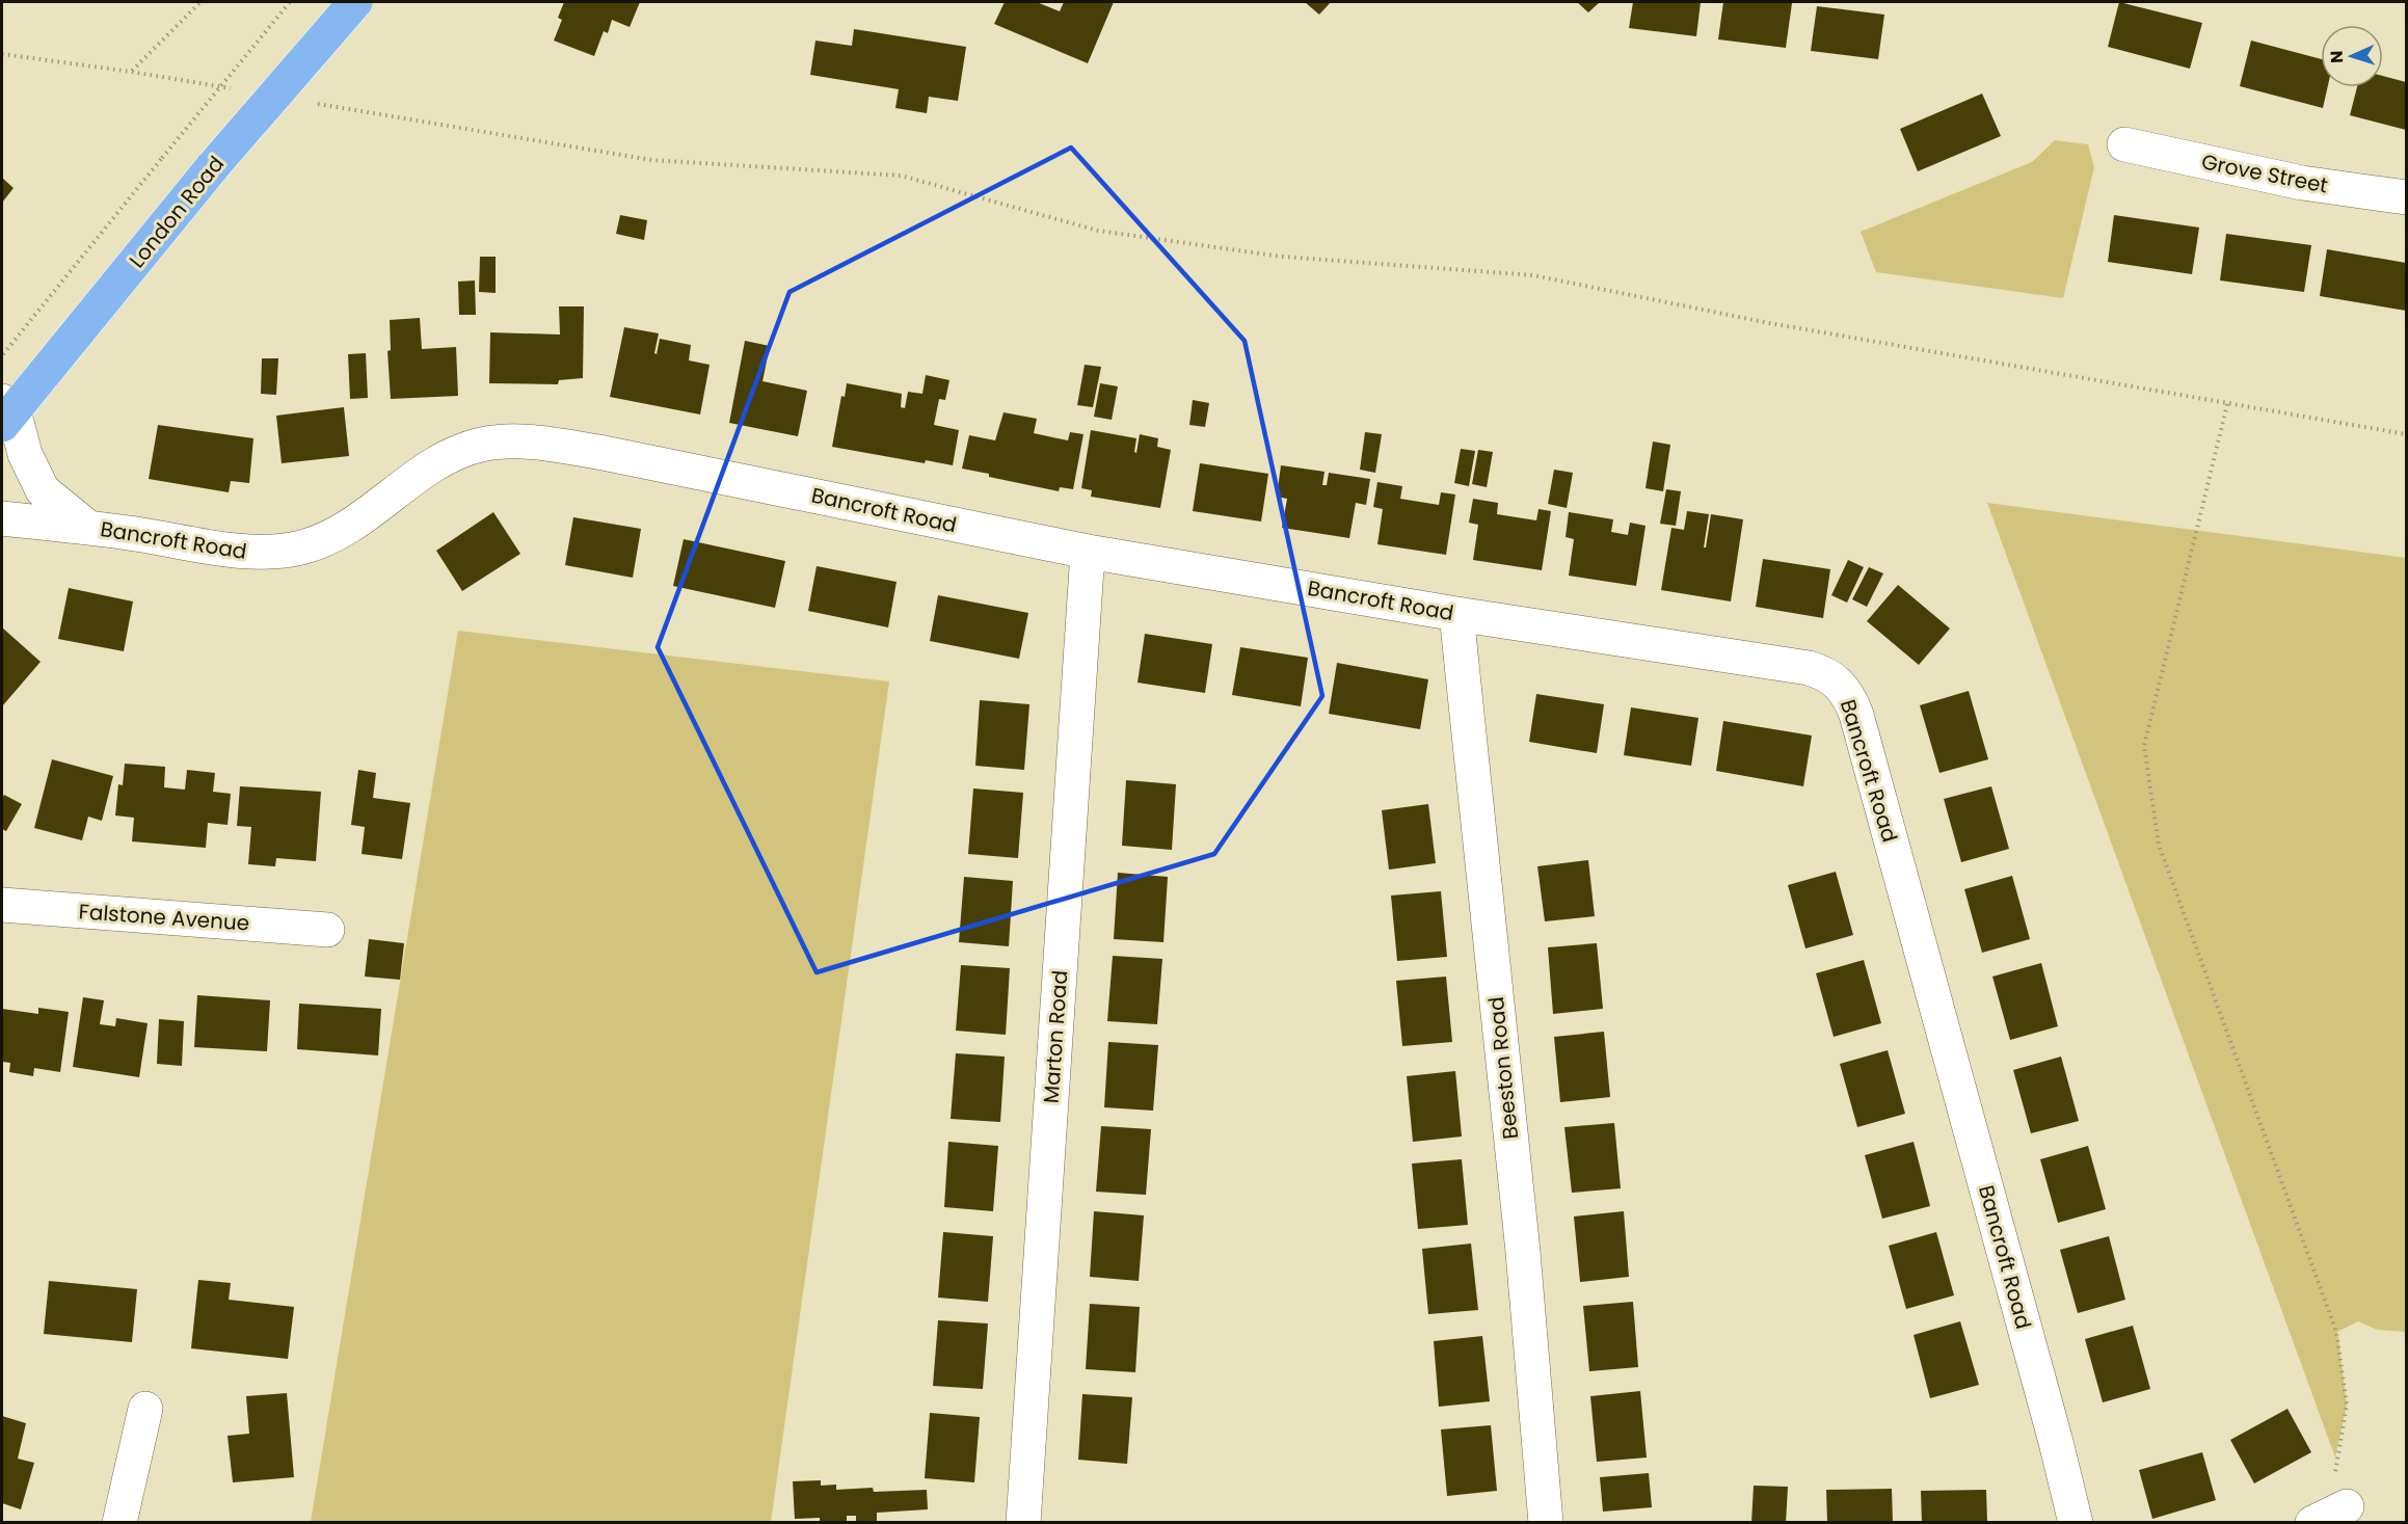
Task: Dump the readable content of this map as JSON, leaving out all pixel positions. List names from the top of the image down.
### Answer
{
  "streets": {
    "main road": ["London Road"],
    "street": [
      "Grove Street",
      "Bancroft Road",
      "Falstone Avenue",
      "Marton Road",
      "Beeston Road"
    ]
  },
  "crossings": [
    ["London Road", "Bancroft Road"],
    ["Bancroft Road", "Marton Road"],
    ["Bancroft Road", "Beeston Road"]
  ],
  "north": "left"
}
